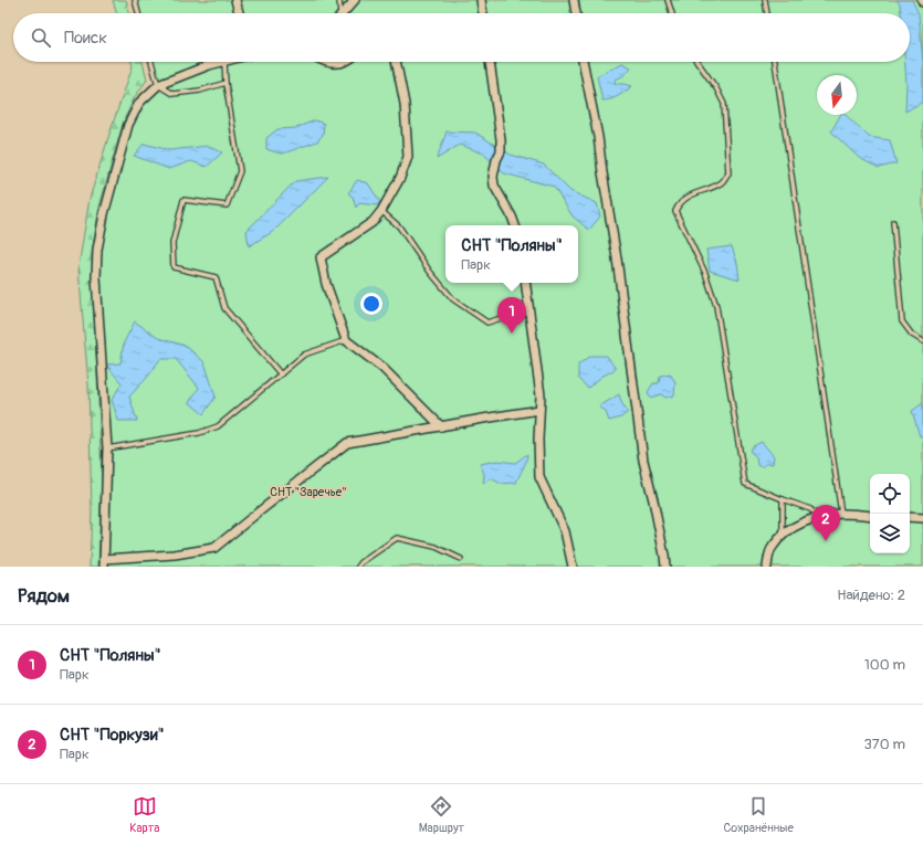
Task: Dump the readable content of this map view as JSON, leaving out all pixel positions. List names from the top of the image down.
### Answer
{
  "parks": ["СНТ \"Заречье\""],
  "north": "bottom",
  "page": {
    "search": "Поиск",
    "popup": ["СНТ \"Поляны\"", "Парк"],
    "pins": ["1", "2"],
    "heading": ["Рядом", "Найдено: 2"],
    "list": [
      {
        "mark": "1",
        "name": "СНТ \"Поляны\"",
        "note": "Парк",
        "value": "100 m"
      },
      {
        "mark": "2",
        "name": "СНТ \"Поркузи\"",
        "note": "Парк",
        "value": "370 m"
      }
    ],
    "nav": ["Карта", "Маршрут", "Сохранённые"]
  }
}
